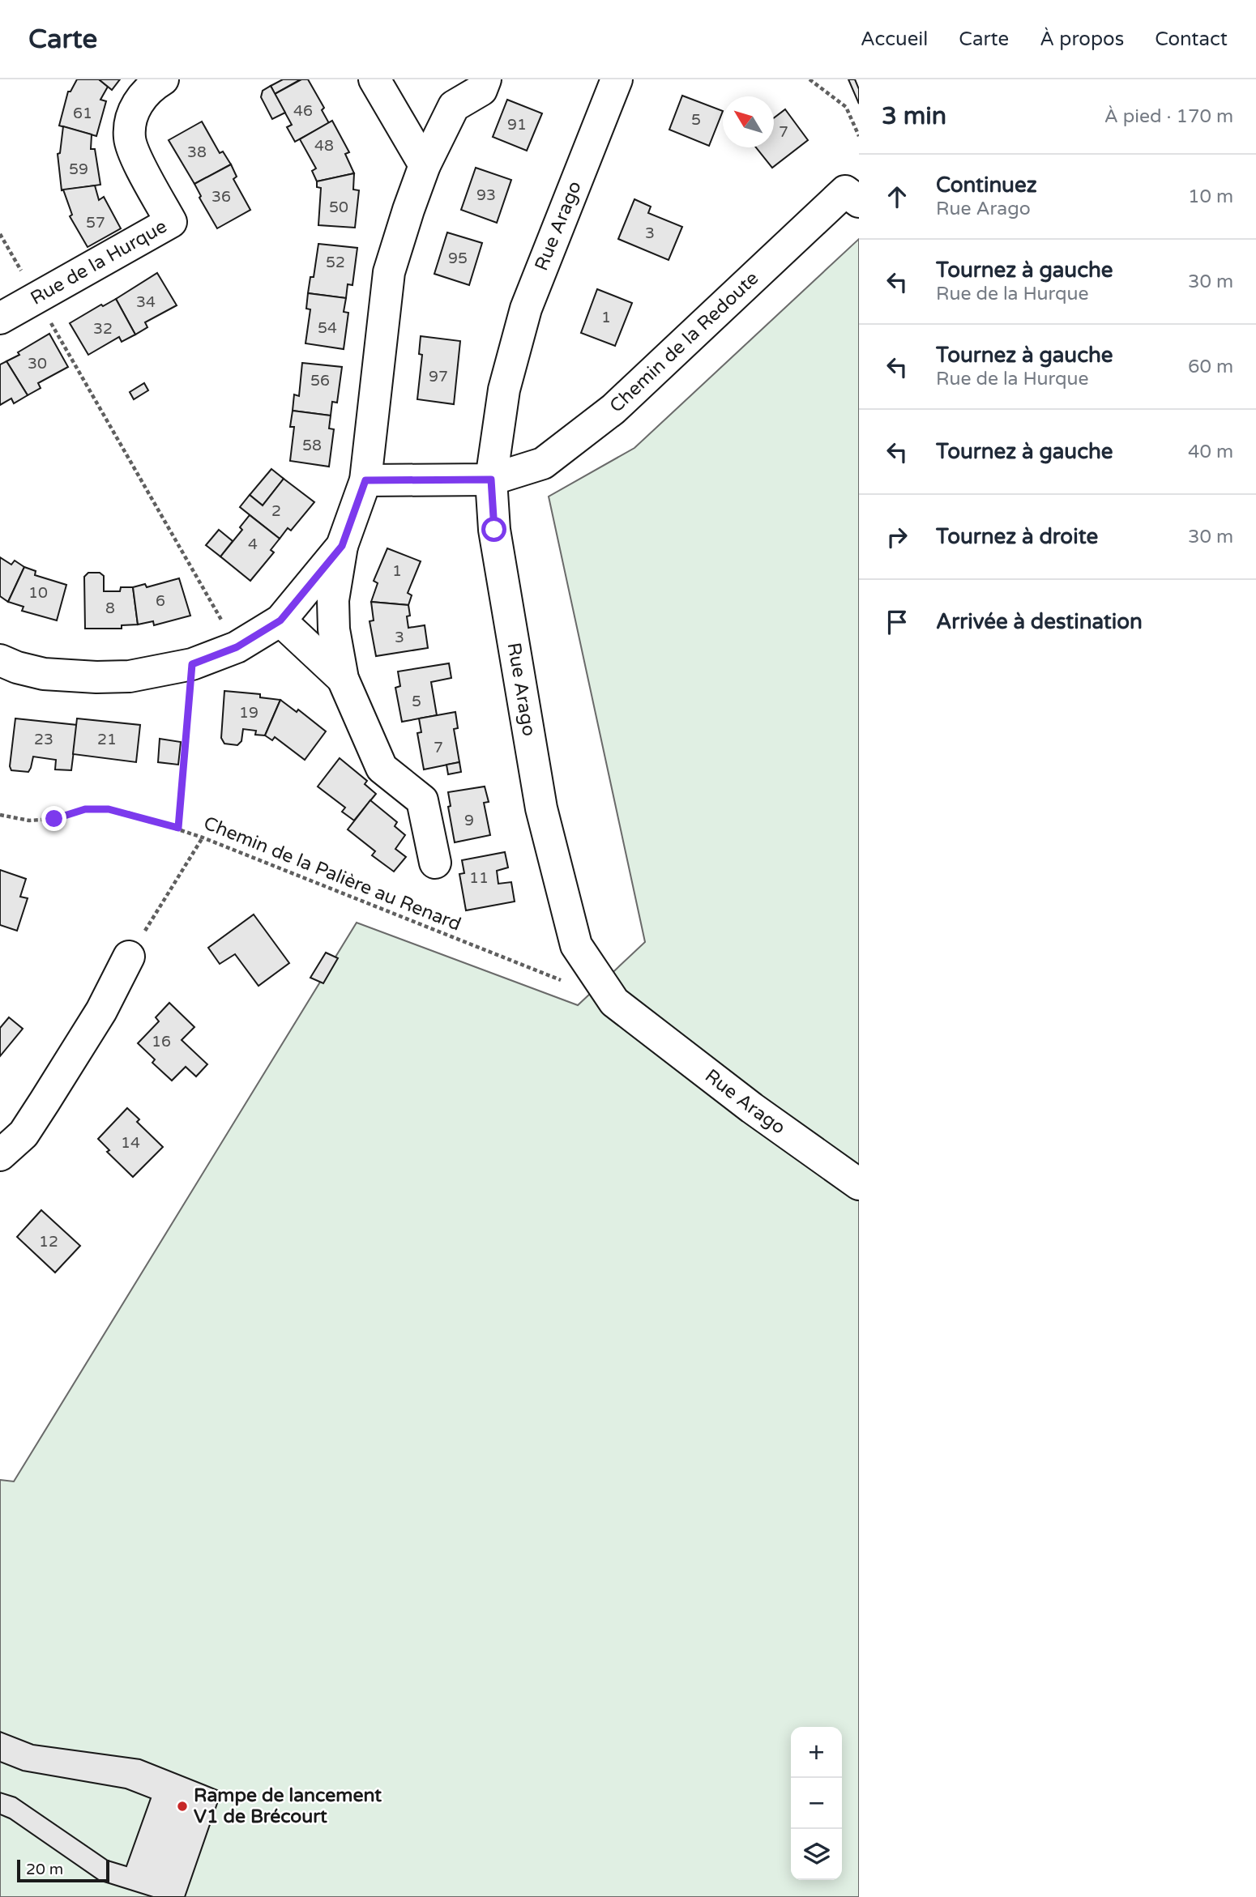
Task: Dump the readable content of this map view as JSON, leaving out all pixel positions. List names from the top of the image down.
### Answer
{
  "streets": {
    "street": ["Rue Arago", "Rue de la Hurque", "Chemin de la Redoute"],
    "path": ["Chemin de la Palière au Renard"]
  },
  "crossings": [
    ["Rue Arago", "Chemin de la Redoute"]
  ],
  "places": ["Rampe de lancement V1 de Brécourt"],
  "house_numbers": [
    "46",
    "61",
    "5",
    "91",
    "7",
    "48",
    "38",
    "59",
    "93",
    "36",
    "50",
    "57",
    "3",
    "95",
    "52",
    "34",
    "1",
    "54",
    "32",
    "30",
    "97",
    "56",
    "58",
    "2",
    "4",
    "1",
    "10",
    "6",
    "8",
    "3",
    "5",
    "19",
    "23",
    "21",
    "7",
    "9",
    "11",
    "16",
    "14",
    "12"
  ],
  "scale_bar": "20 m",
  "north": "top left",
  "page": {
    "header": "Carte",
    "nav": [
      "Accueil",
      "Carte",
      "À propos",
      "Contact"
    ],
    "heading": ["3 min", "À pied · 170 m"],
    "list": [
      ["Continuez", "Rue Arago", "10 m"],
      ["Tournez à gauche", "Rue de la Hurque", "30 m"],
      ["Tournez à gauche", "Rue de la Hurque", "60 m"],
      ["Tournez à gauche", "40 m"],
      ["Tournez à droite", "30 m"],
      "Arrivée à destination"
    ],
    "map_buttons": ["+", "−"],
    "scale": "20 m"
  }
}
